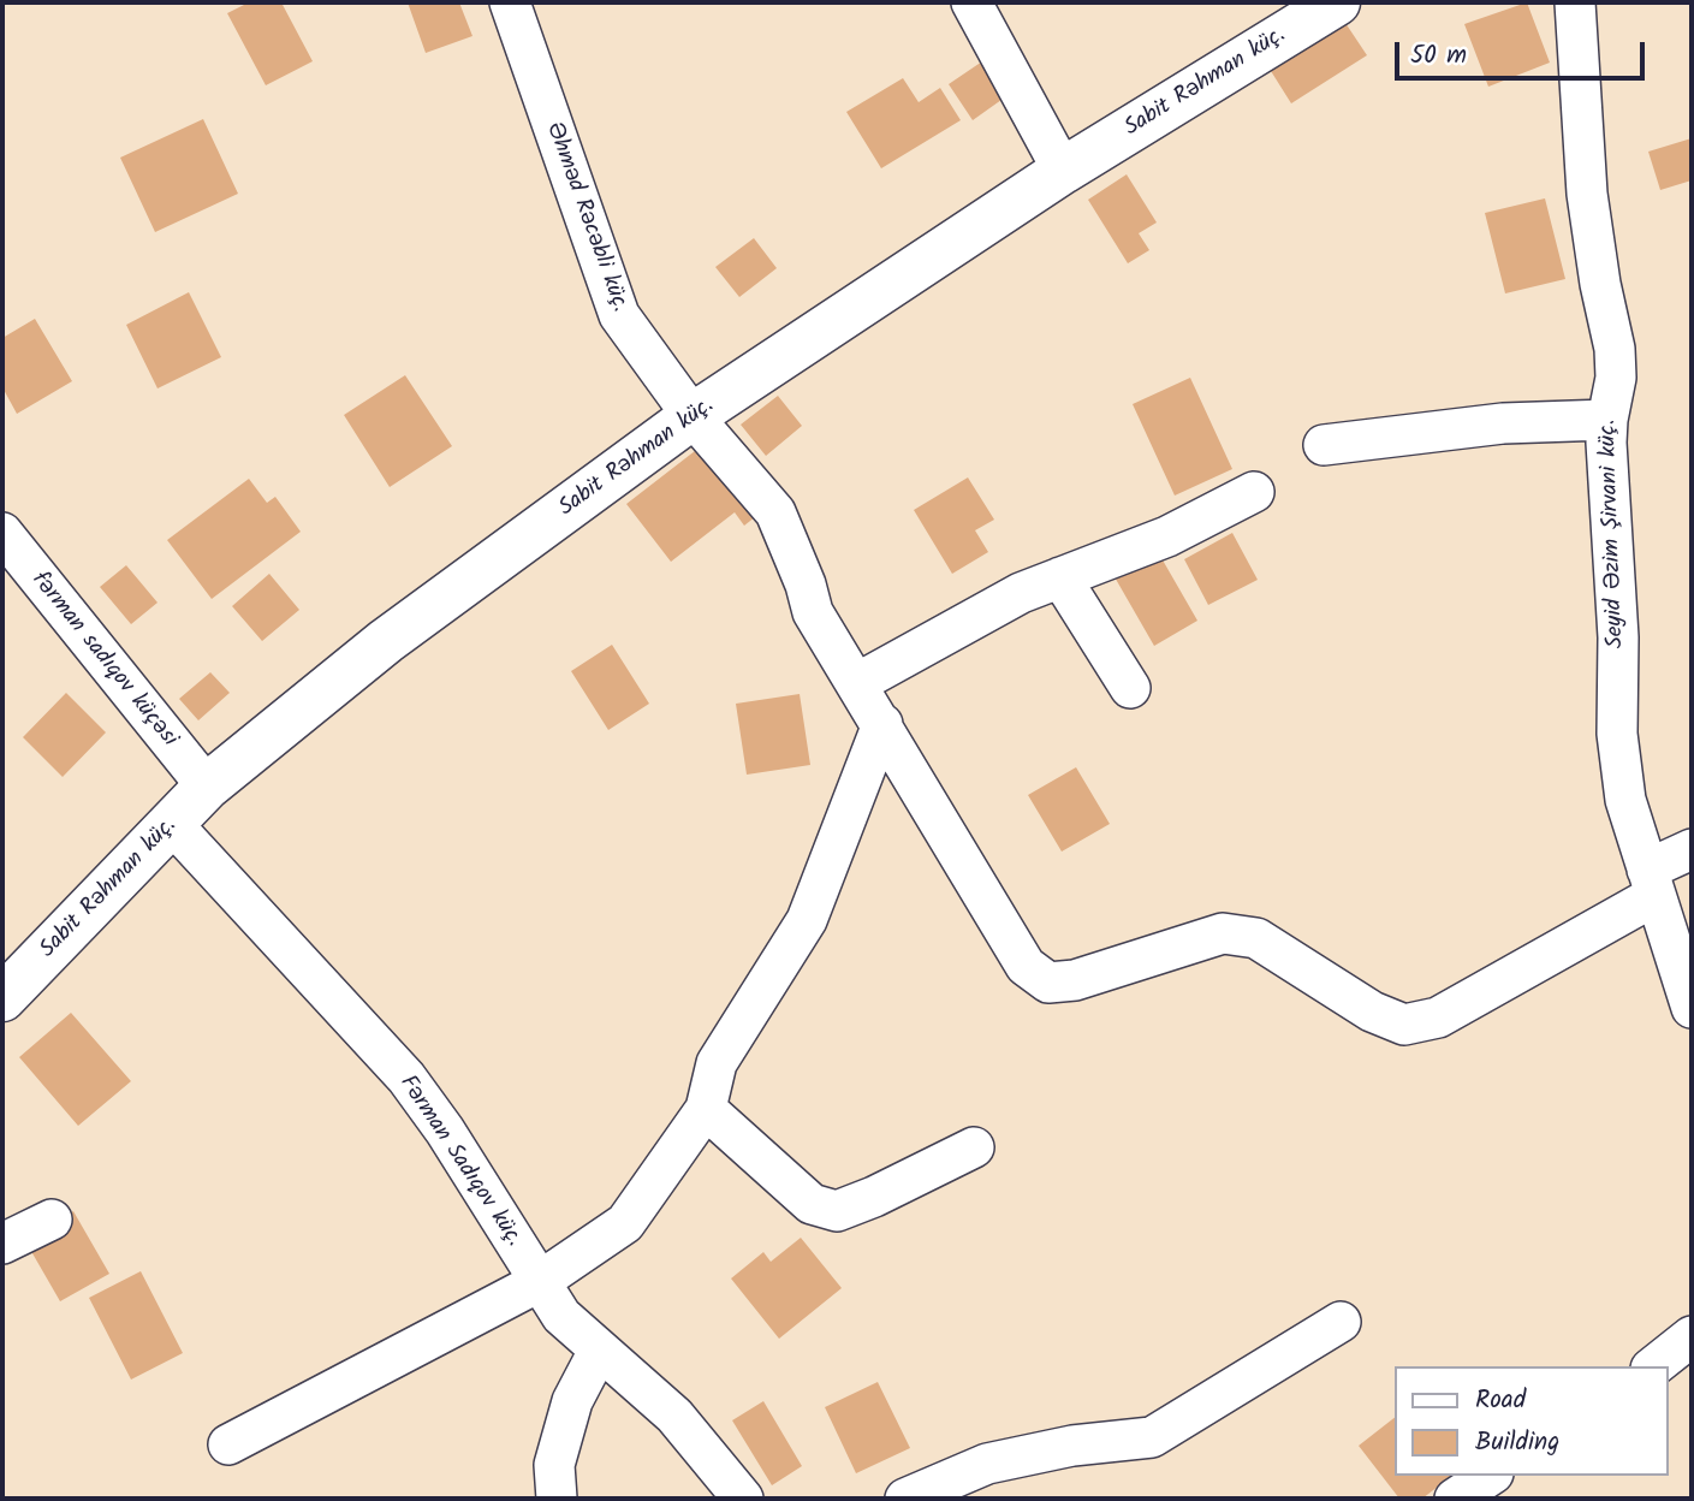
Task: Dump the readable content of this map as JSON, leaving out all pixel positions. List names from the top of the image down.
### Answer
{
  "streets": {
    "main road": ["Sabit Rəhman küç."],
    "street": [
      "Əhməd Rəcəbli küç.",
      "Seyid Əzim Şirvani küç.",
      "fərman sadıqov küçəsi",
      "Fərman Sadıqov küç."
    ]
  },
  "crossings": [
    ["Sabit Rəhman küç.", "Əhməd Rəcəbli küç."],
    ["Sabit Rəhman küç.", "fərman sadıqov küçəsi"],
    ["Sabit Rəhman küç.", "Fərman Sadıqov küç."],
    ["Əhməd Rəcəbli küç.", "Seyid Əzim Şirvani küç."]
  ],
  "legend": ["Road", "Building"],
  "scale_bar": "50 m"
}
